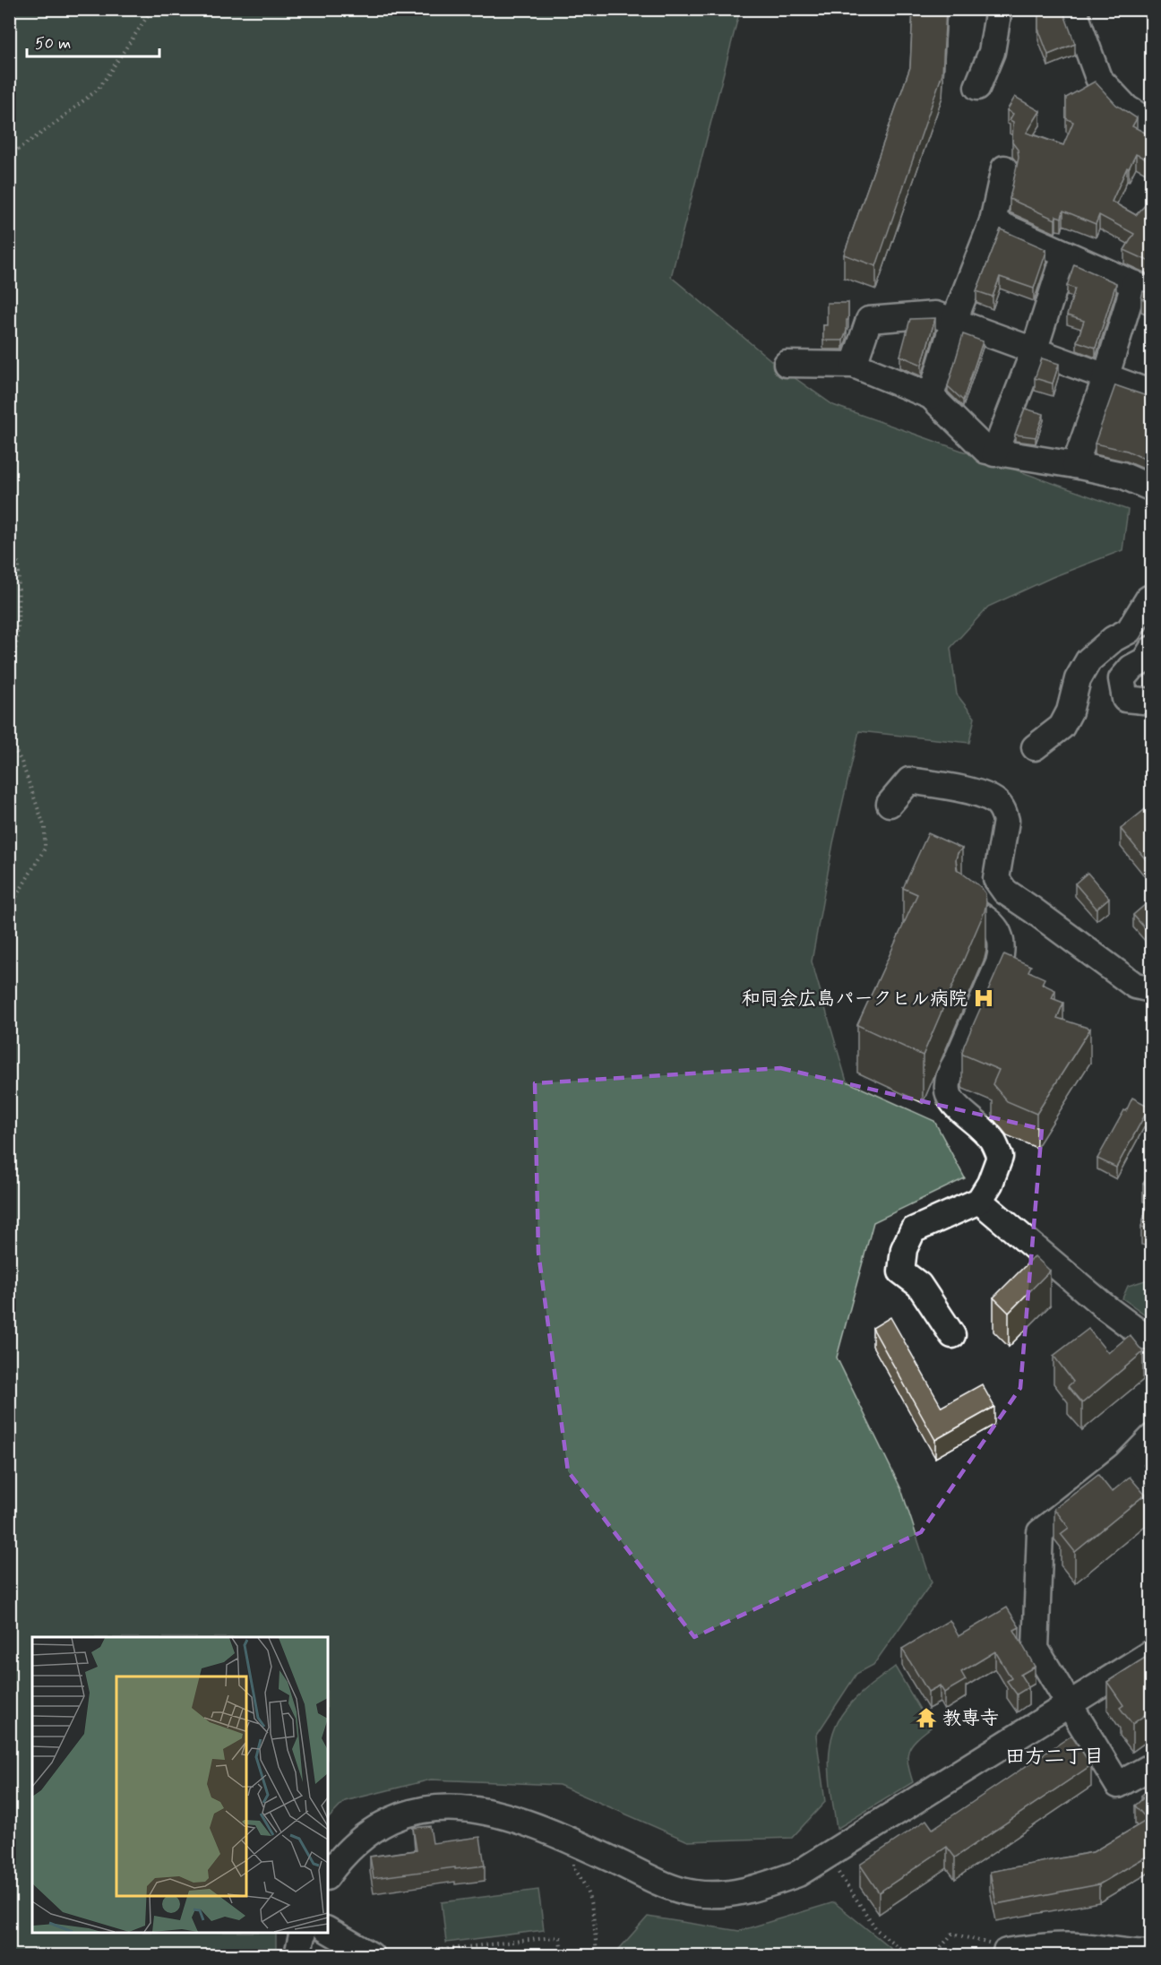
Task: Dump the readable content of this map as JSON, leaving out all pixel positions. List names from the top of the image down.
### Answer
{
  "districts": ["田方二丁目"],
  "places": {
    "hospital": ["和同会広島パークヒル病院"],
    "temple": ["教専寺"]
  },
  "scale_bar": "50 m"
}
